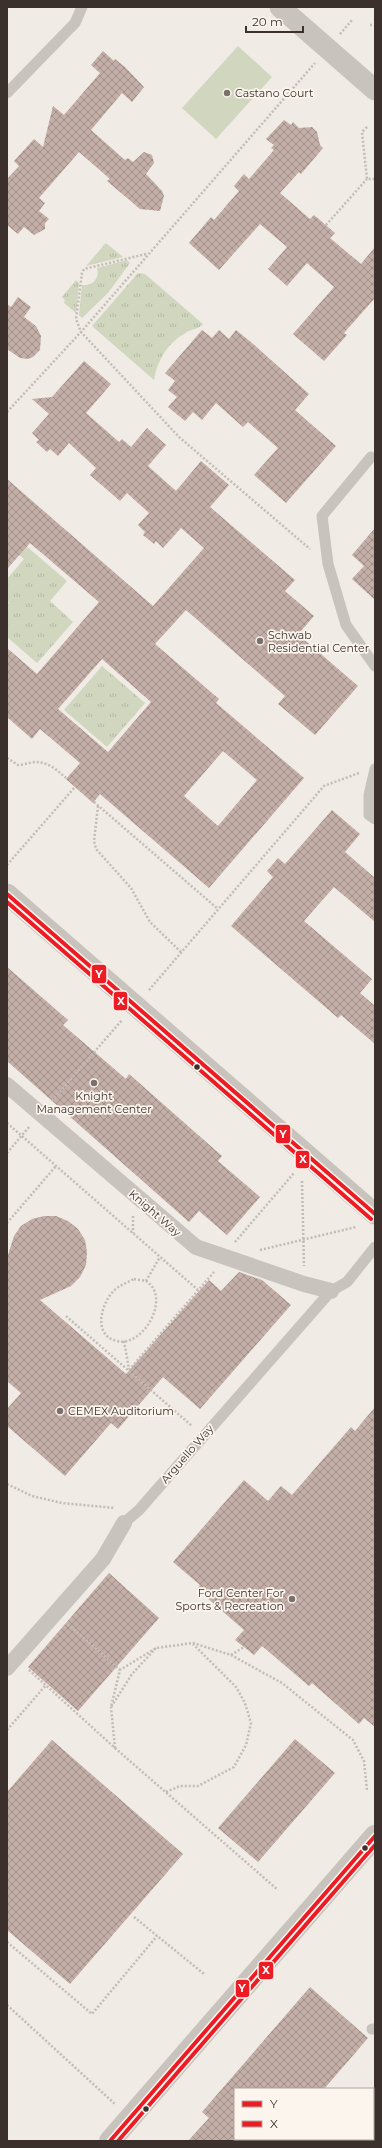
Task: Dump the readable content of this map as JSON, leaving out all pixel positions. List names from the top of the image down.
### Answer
{
  "streets": {
    "street": ["Knight Way", "Arguello Way"]
  },
  "crossings": [
    ["Knight Way", "Arguello Way"]
  ],
  "places": [
    "Castano Court",
    "Schwab Residential Center",
    "Knight Management Center",
    "CEMEX Auditorium",
    "Ford Center For Sports & Recreation"
  ],
  "lines": ["transit line Y", "transit line X"],
  "legend": ["Y", "X"],
  "scale_bar": "20 m"
}
